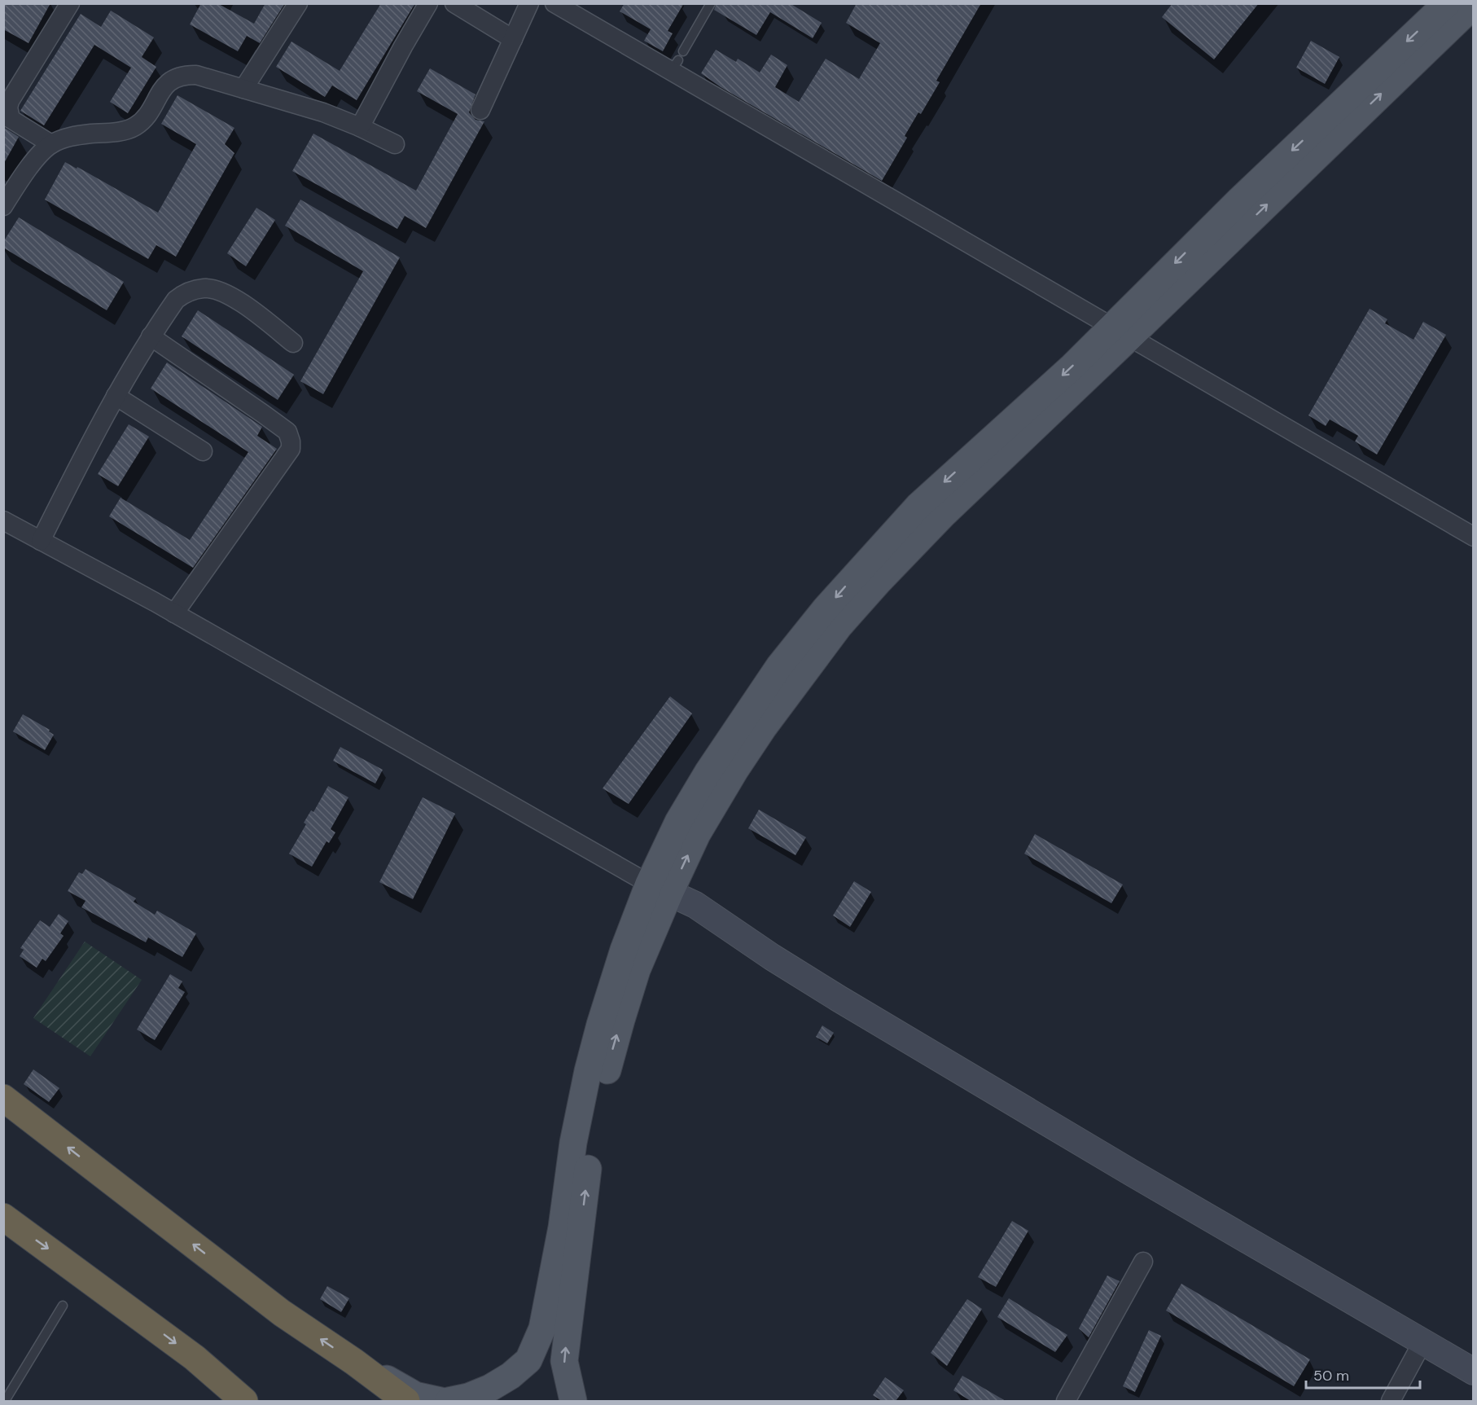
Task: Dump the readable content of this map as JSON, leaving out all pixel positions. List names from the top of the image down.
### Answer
{
  "scale_bar": "50 m"
}
